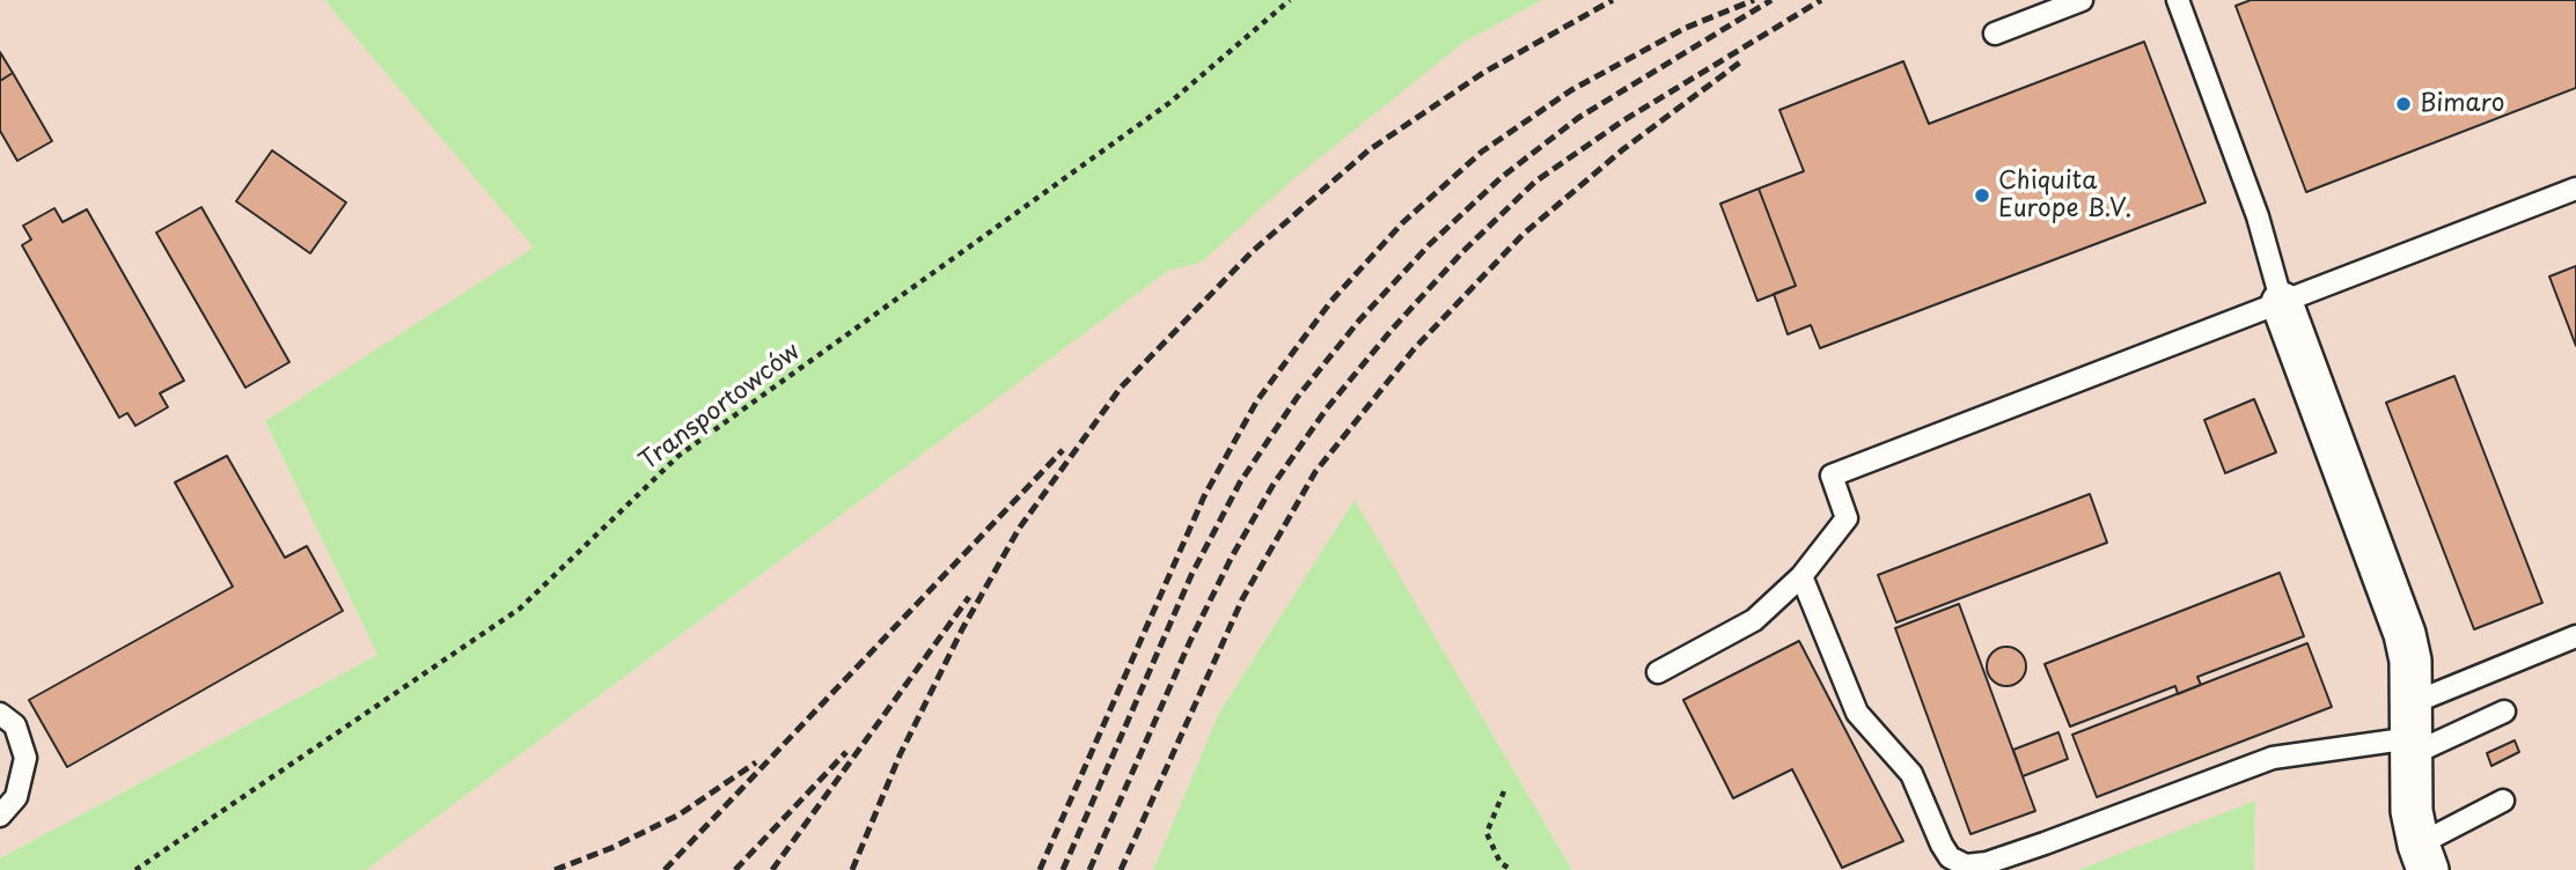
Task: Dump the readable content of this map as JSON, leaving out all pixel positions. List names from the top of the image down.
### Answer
{
  "streets": {
    "path": ["Transportowców"]
  },
  "places": ["Bimaro", "Chiquita Europe B.V."]
}
